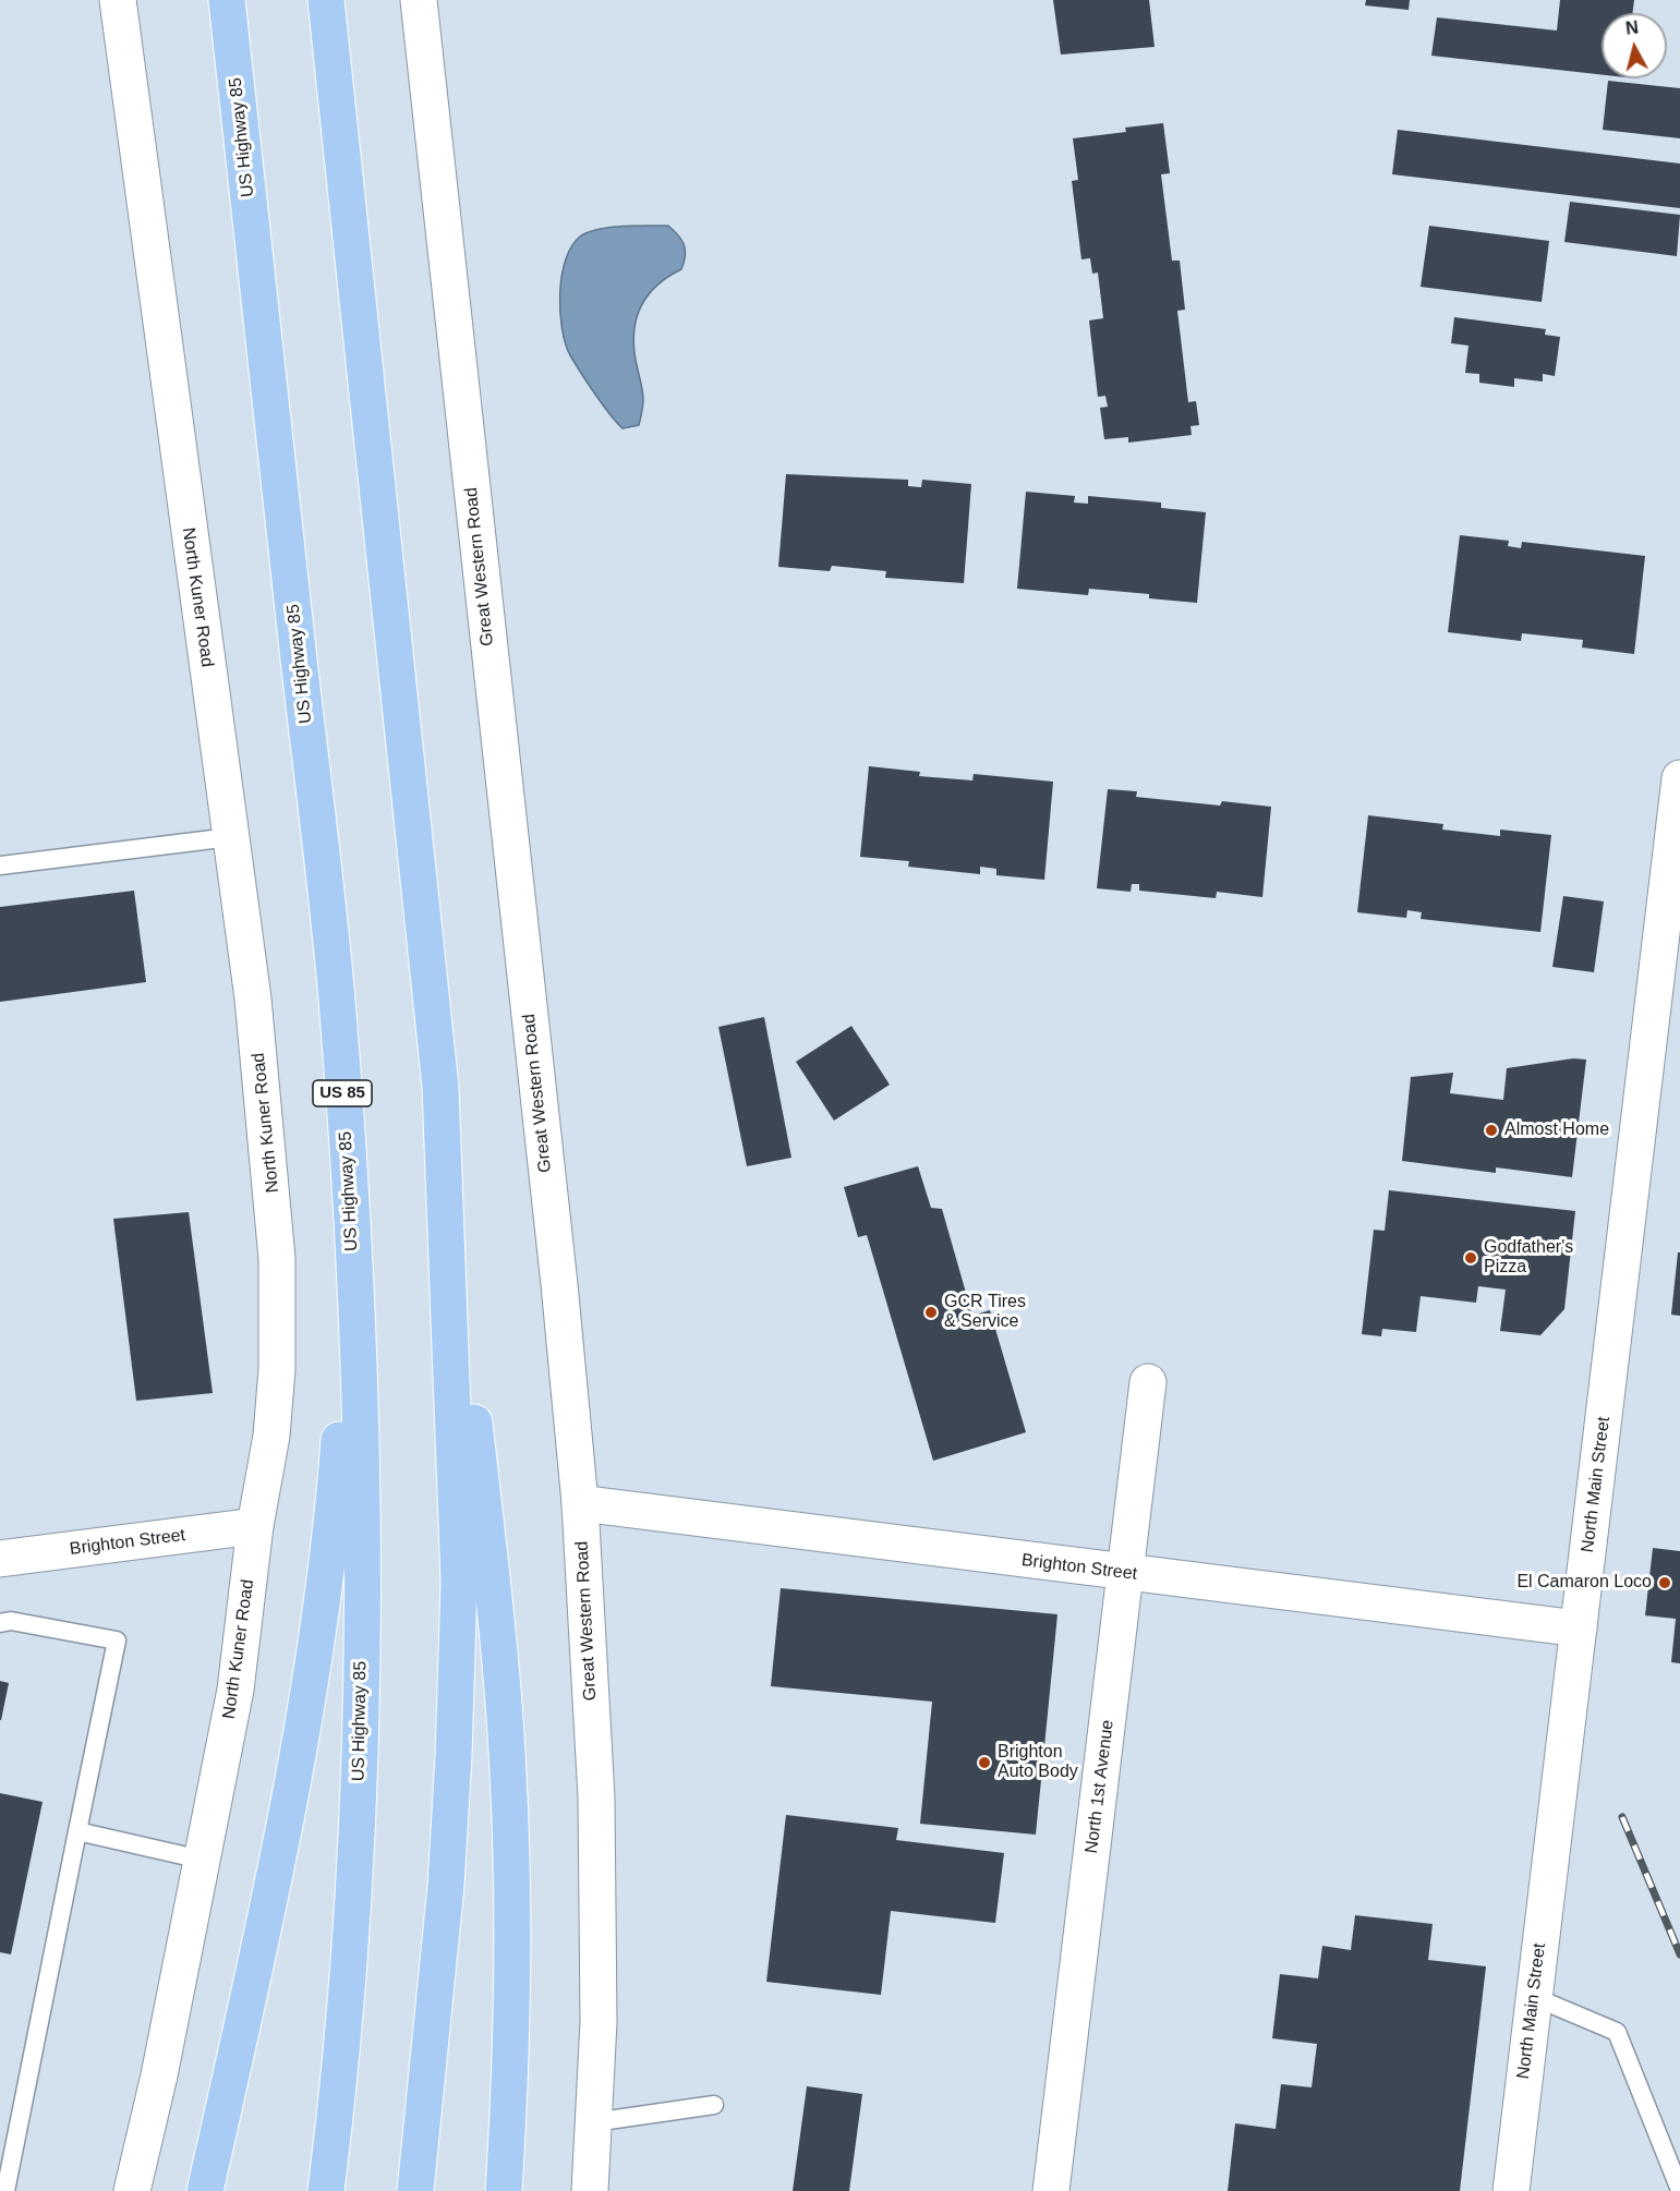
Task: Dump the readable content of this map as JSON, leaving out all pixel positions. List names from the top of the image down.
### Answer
{
  "streets": {
    "highway": ["US Highway 85", "US 85"],
    "street": [
      "Great Western Road",
      "North Kuner Road",
      "North Main Street",
      "Brighton Street",
      "North 1st Avenue"
    ]
  },
  "crossings": [
    ["Great Western Road", "Brighton Street"],
    ["North Kuner Road", "Brighton Street"],
    ["North Main Street", "Brighton Street"],
    ["Brighton Street", "North 1st Avenue"]
  ],
  "places": [
    "Almost Home",
    "Godfather's Pizza",
    "GCR Tires & Service",
    "El Camaron Loco",
    "Brighton Auto Body"
  ],
  "north": "top"
}
